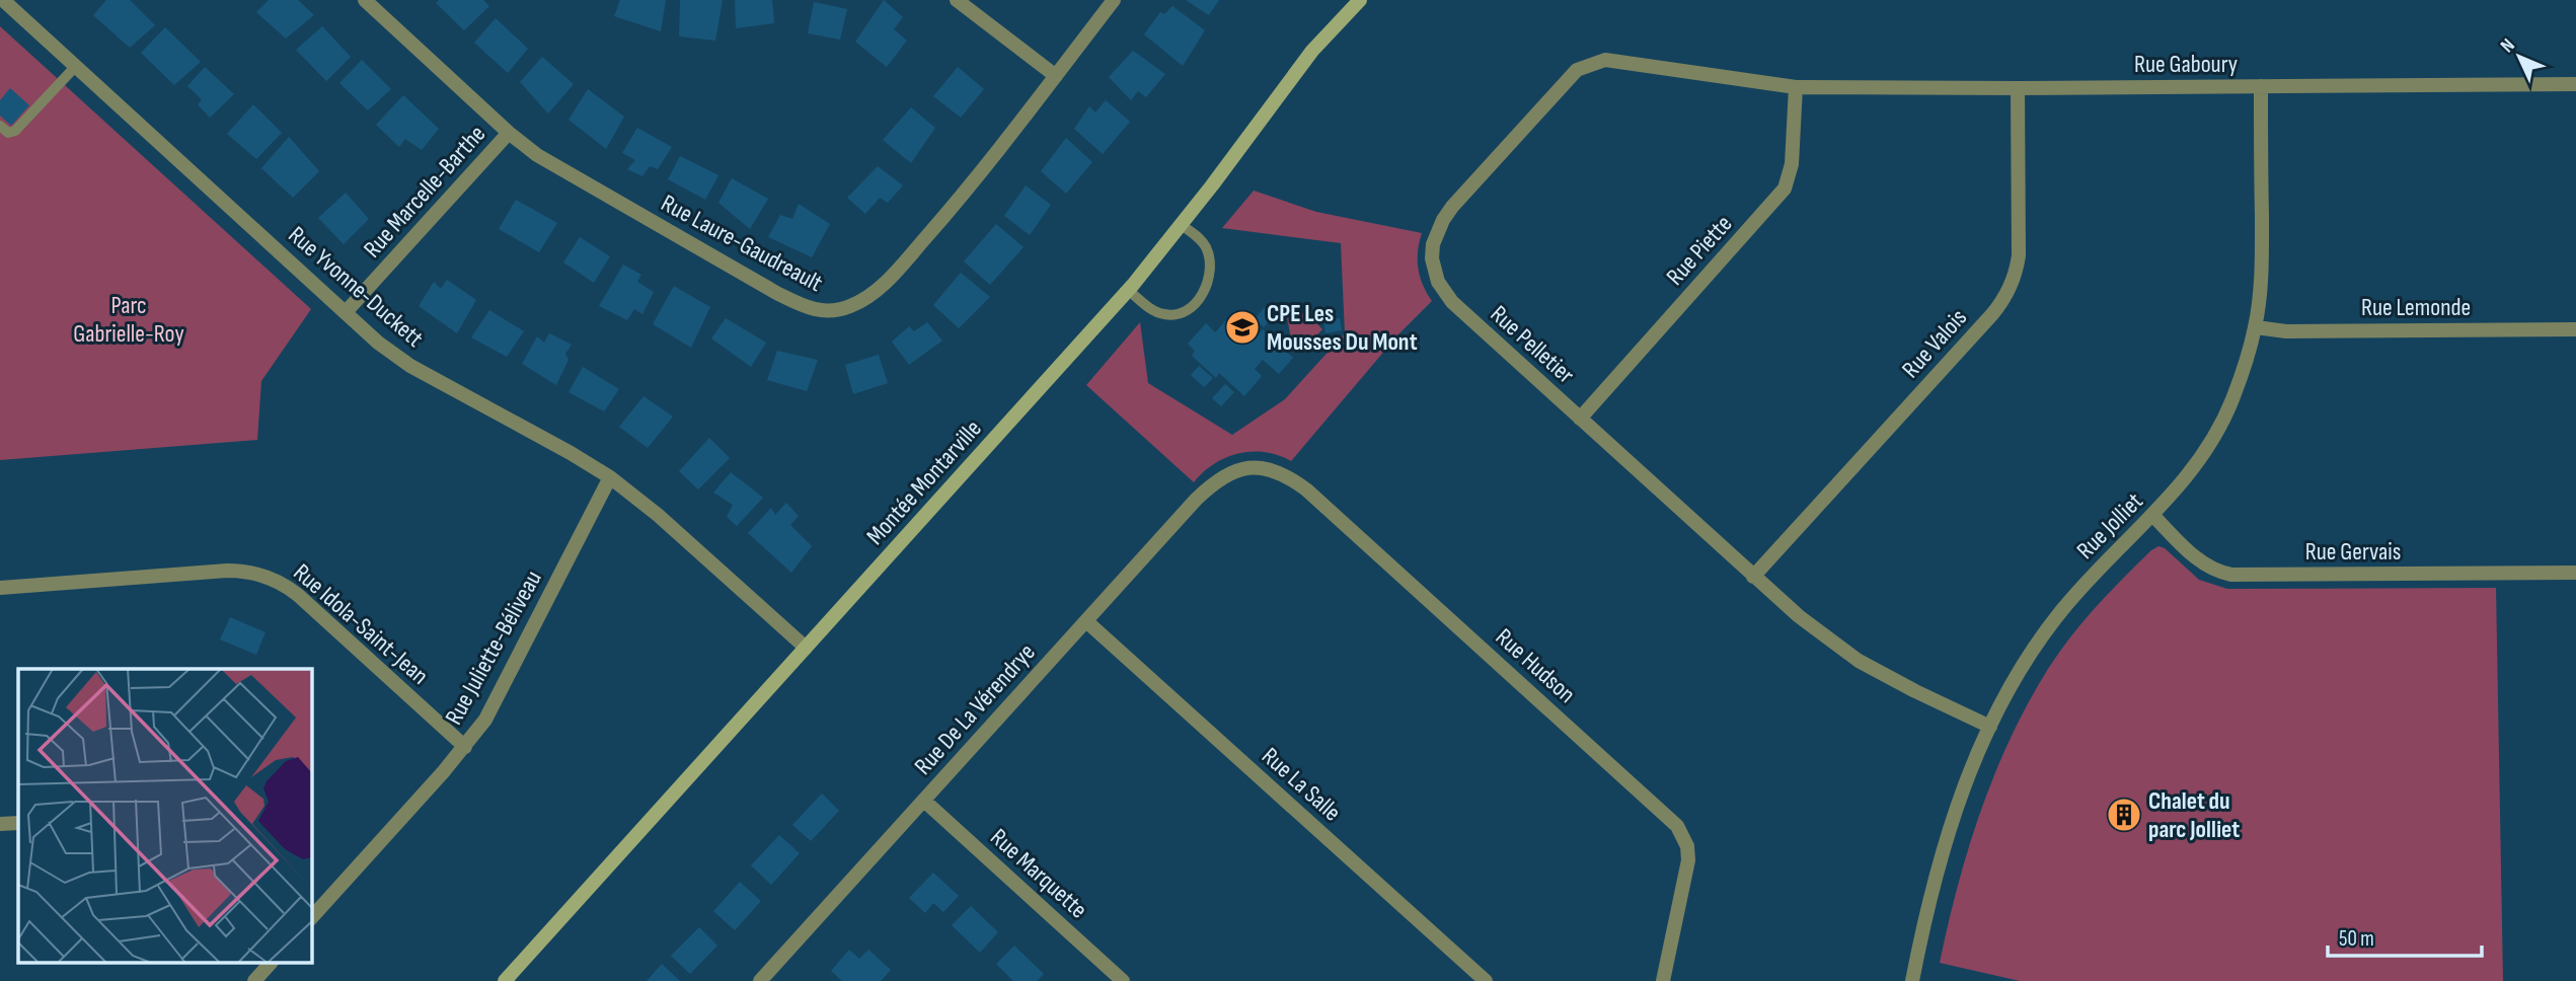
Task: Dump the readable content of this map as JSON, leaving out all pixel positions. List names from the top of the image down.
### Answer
{
  "streets": {
    "street": [
      "Rue Gaboury",
      "Rue Marcelle-Barthe",
      "Rue Laure-Gaudreault",
      "Rue Piette",
      "Rue Yvonne-Duckett",
      "Rue Lemonde",
      "Rue Valois",
      "Rue Pelletier",
      "Montée Montarville",
      "Rue Jolliet",
      "Rue Gervais",
      "Rue Idola-Saint-Jean",
      "Rue Juliette-Béliveau",
      "Rue Hudson",
      "Rue De La Vérendrye",
      "Rue La Salle",
      "Rue Marquette"
    ]
  },
  "crossings": [
    ["Rue Gaboury", "Rue Piette"],
    ["Rue Gaboury", "Rue Valois"],
    ["Rue Gaboury", "Rue Pelletier"],
    ["Rue Gaboury", "Rue Jolliet"],
    ["Rue Marcelle-Barthe", "Rue Laure-Gaudreault"],
    ["Rue Marcelle-Barthe", "Rue Yvonne-Duckett"],
    ["Rue Piette", "Rue Pelletier"],
    ["Rue Yvonne-Duckett", "Montée Montarville"],
    ["Rue Yvonne-Duckett", "Rue Juliette-Béliveau"],
    ["Rue Lemonde", "Rue Jolliet"],
    ["Rue Valois", "Rue Pelletier"],
    ["Rue Pelletier", "Rue Jolliet"],
    ["Rue Jolliet", "Rue Gervais"],
    ["Rue Idola-Saint-Jean", "Rue Juliette-Béliveau"],
    ["Rue Hudson", "Rue De La Vérendrye"],
    ["Rue De La Vérendrye", "Rue La Salle"],
    ["Rue De La Vérendrye", "Rue Marquette"]
  ],
  "parks": ["Parc Gabrielle-Roy"],
  "places": {
    "school or university": ["CPE Les Mousses Du Mont"],
    "building": ["Chalet du parc Jolliet"]
  },
  "scale_bar": "50 m",
  "north": "top left"
}
